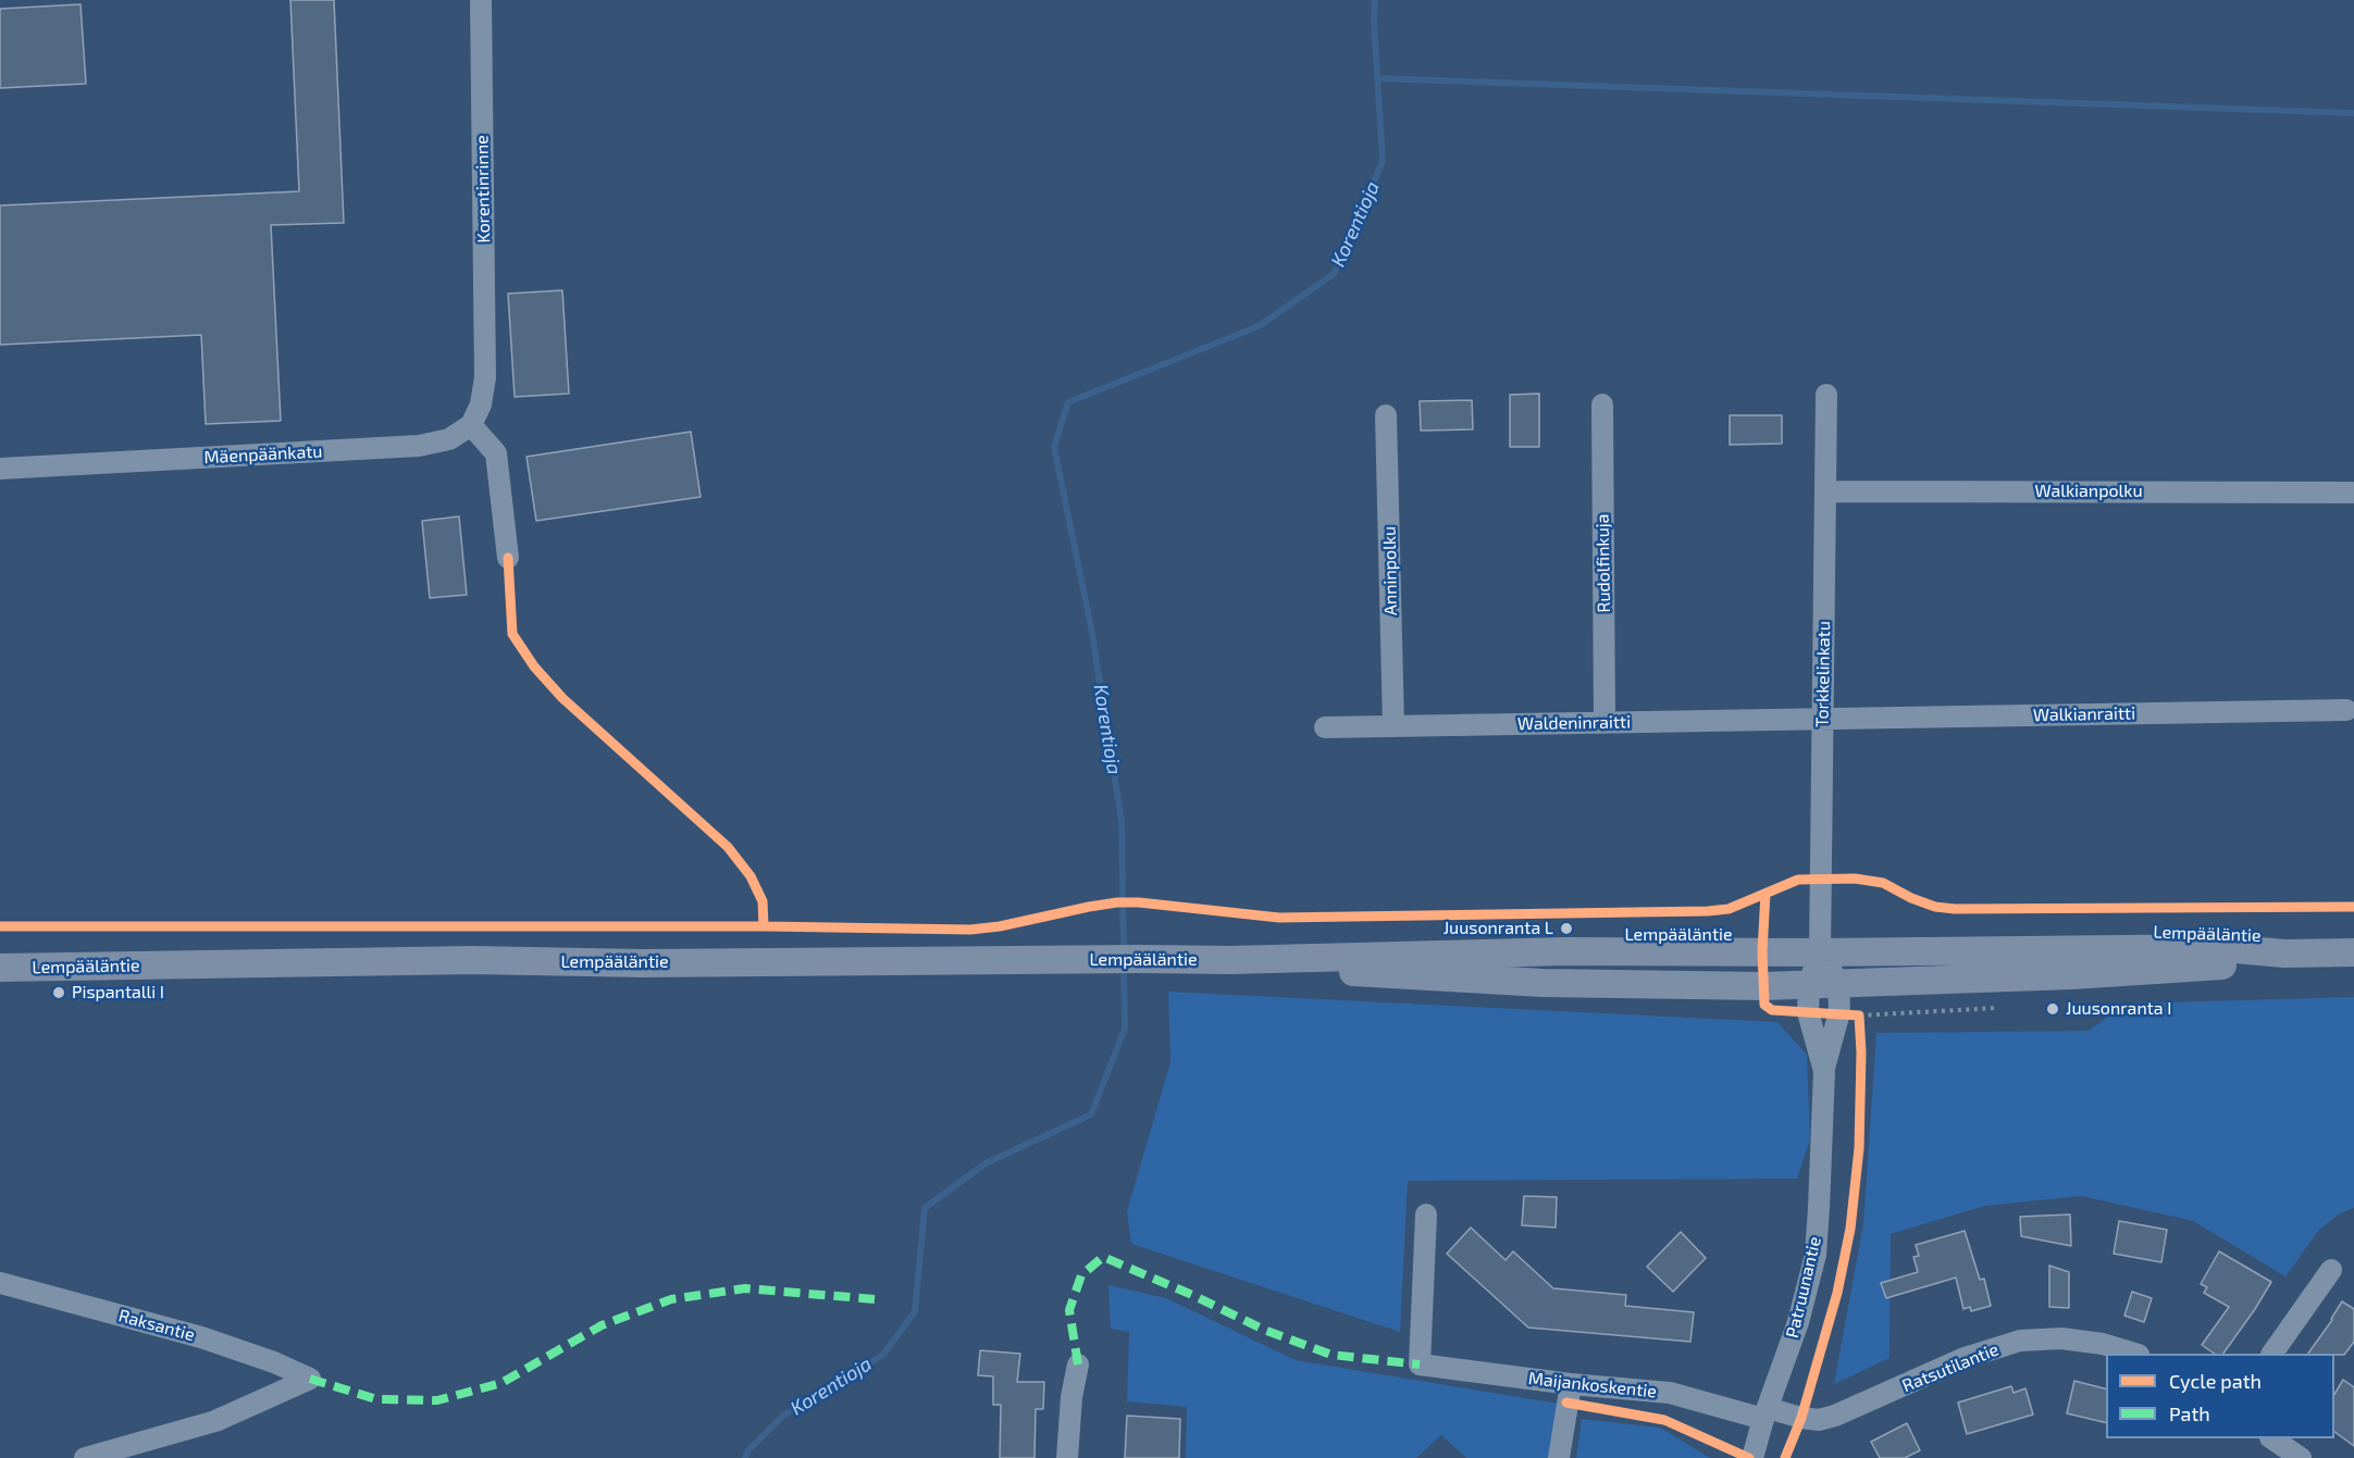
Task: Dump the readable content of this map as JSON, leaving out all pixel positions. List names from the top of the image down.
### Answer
{
  "streets": {
    "main road": ["Lempääläntie"],
    "street": [
      "Korentinrinne",
      "Mäenpäänkatu",
      "Walkianpolku",
      "Rudolfinkuja",
      "Anninpolku",
      "Torkkelinkatu",
      "Walkianraitti",
      "Waldeninraitti",
      "Patruunantie",
      "Raksantie",
      "Ratsutilantie",
      "Maijankoskentie"
    ]
  },
  "crossings": [
    ["Korentinrinne", "Mäenpäänkatu"],
    ["Walkianpolku", "Torkkelinkatu"],
    ["Rudolfinkuja", "Waldeninraitti"],
    ["Anninpolku", "Waldeninraitti"],
    ["Torkkelinkatu", "Walkianraitti"],
    ["Torkkelinkatu", "Waldeninraitti"],
    ["Torkkelinkatu", "Lempääläntie"],
    ["Torkkelinkatu", "Patruunantie"],
    ["Walkianraitti", "Waldeninraitti"],
    ["Lempääläntie", "Patruunantie"],
    ["Patruunantie", "Ratsutilantie"],
    ["Patruunantie", "Maijankoskentie"],
    ["Ratsutilantie", "Maijankoskentie"]
  ],
  "water": ["Korentioja"],
  "places": ["Juusonranta L", "Pispantalli I", "Juusonranta I"],
  "legend": ["Cycle path", "Path"]
}
